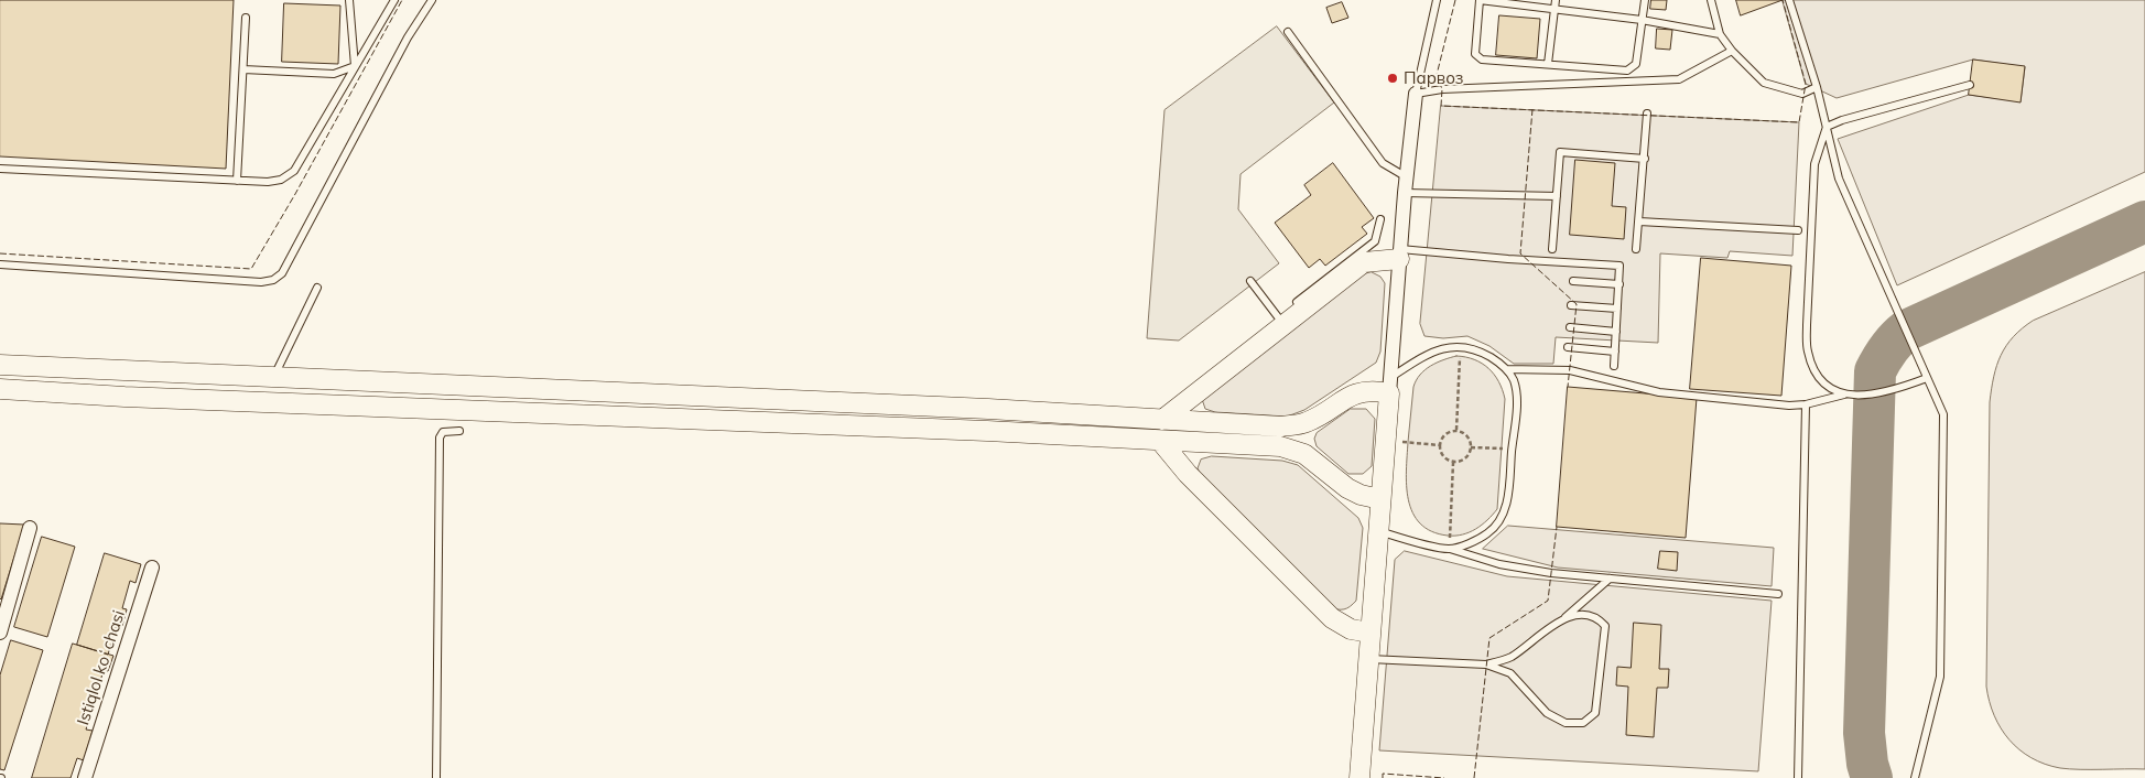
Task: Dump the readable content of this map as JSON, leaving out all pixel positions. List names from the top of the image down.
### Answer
{
  "streets": {
    "street": ["Istiqlol koʻchasi"]
  },
  "places": ["Парвоз"]
}
